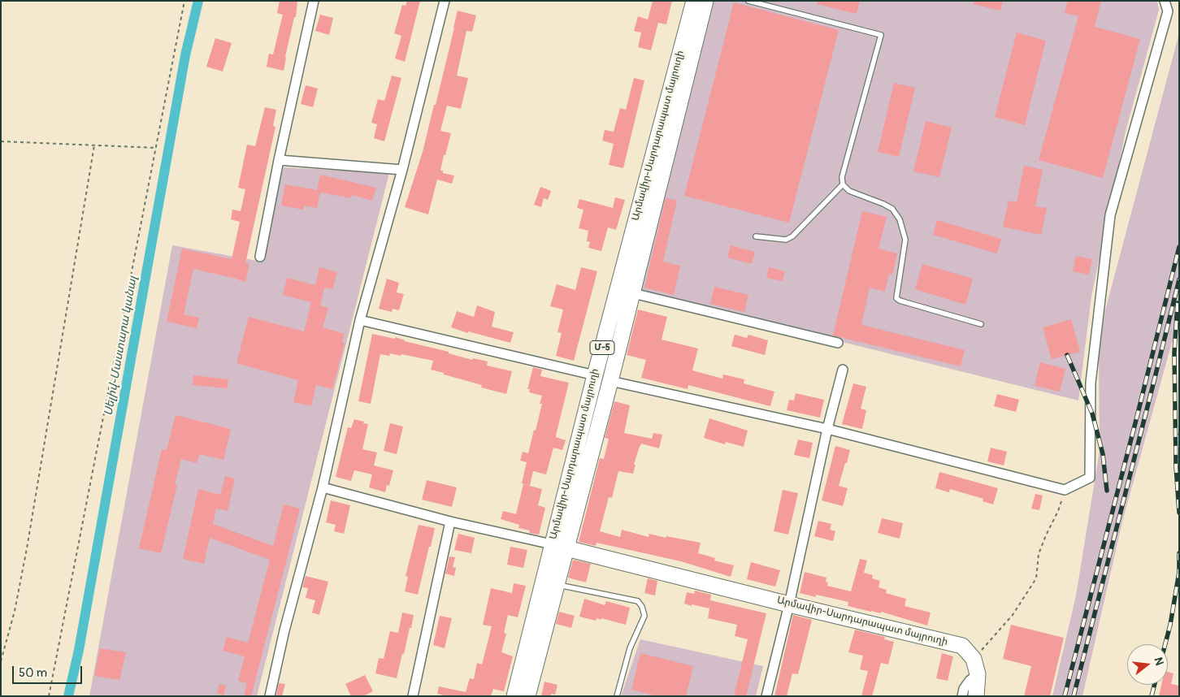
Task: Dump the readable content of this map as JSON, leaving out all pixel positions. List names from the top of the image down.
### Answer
{
  "streets": {
    "highway": ["Արմավիր-Սարդարապատ մայրուղի", "Մ-5"]
  },
  "water": ["Սելիվ֊Մաստարա կանալ"],
  "scale_bar": "50 m",
  "north": "right"
}
